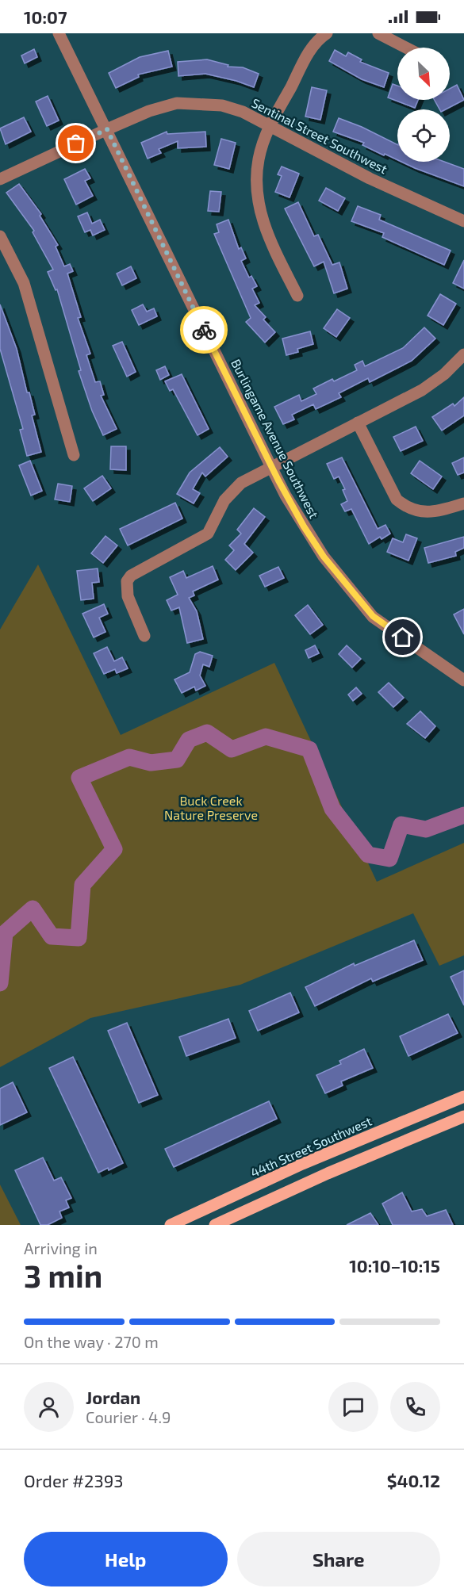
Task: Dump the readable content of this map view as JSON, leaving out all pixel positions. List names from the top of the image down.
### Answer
{
  "streets": {
    "main road": ["44th Street Southwest"],
    "street": ["Sentinal Street Southwest", "Burlingame Avenue Southwest"]
  },
  "crossings": [
    ["Sentinal Street Southwest", "Burlingame Avenue Southwest"]
  ],
  "parks": ["Buck Creek Nature Preserve"],
  "north": "bottom right",
  "page": {
    "status": "10:07",
    "heading": ["3 min", "Arriving in", "10:10–10:15"],
    "panel": [
      "Jordan",
      "Courier · 4.9",
      "Order #2393",
      "$40.12"
    ],
    "bar": "On the way · 270 m",
    "buttons": ["Help", "Share"]
  }
}
